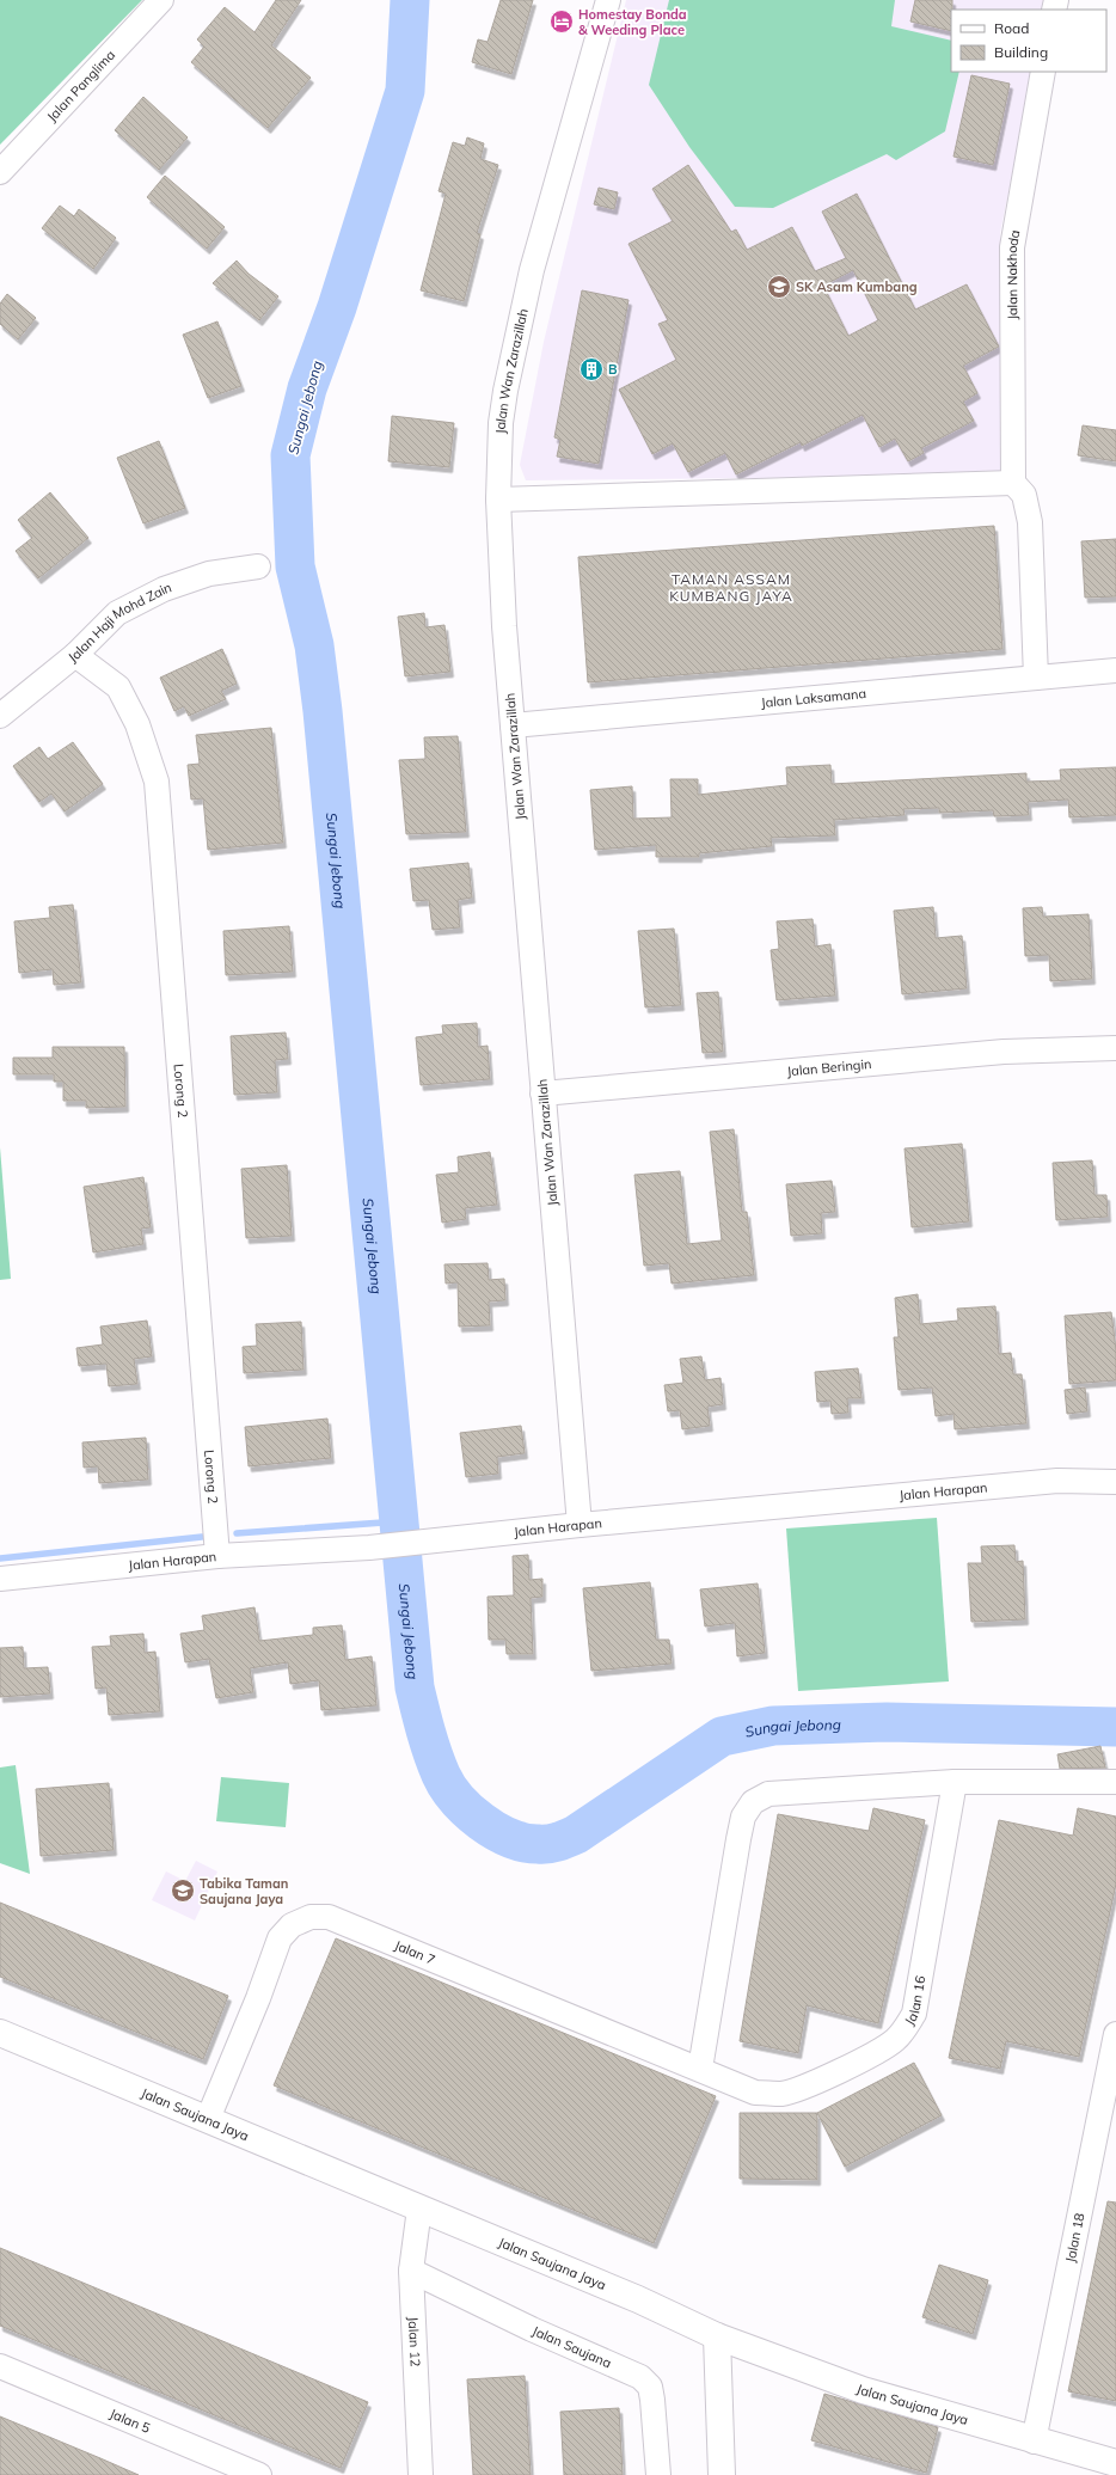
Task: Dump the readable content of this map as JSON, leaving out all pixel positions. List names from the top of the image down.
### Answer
{
  "streets": {
    "main road": ["Jalan Saujana Jaya"],
    "street": [
      "Jalan Panglima",
      "Jalan Nakhoda",
      "Jalan Wan Zarazillah",
      "Jalan Haji Mohd Zain",
      "Jalan Laksamana",
      "Jalan Beringin",
      "Lorong 2",
      "Jalan Harapan",
      "Jalan 7",
      "Jalan 16",
      "Jalan 18",
      "Jalan 12",
      "Jalan Saujana",
      "Jalan 5"
    ]
  },
  "crossings": [
    ["Jalan Wan Zarazillah", "Jalan Laksamana"],
    ["Jalan Wan Zarazillah", "Jalan Beringin"],
    ["Jalan Wan Zarazillah", "Jalan Harapan"],
    ["Jalan Haji Mohd Zain", "Lorong 2"],
    ["Lorong 2", "Jalan Harapan"],
    ["Jalan 7", "Jalan 16"],
    ["Jalan 7", "Jalan Saujana Jaya"],
    ["Jalan Saujana Jaya", "Jalan 18"],
    ["Jalan Saujana Jaya", "Jalan 12"],
    ["Jalan 12", "Jalan Saujana"]
  ],
  "districts": ["TAMAN ASSAM KUMBANG JAYA"],
  "water": ["Sungai Jebong"],
  "places": {
    "hotel": ["Homestay Bonda & Weeding Place"],
    "school or university": ["SK Asam Kumbang", "Tabika Taman Saujana Jaya"],
    "building": ["B"]
  },
  "legend": ["Road", "Building"]
}
